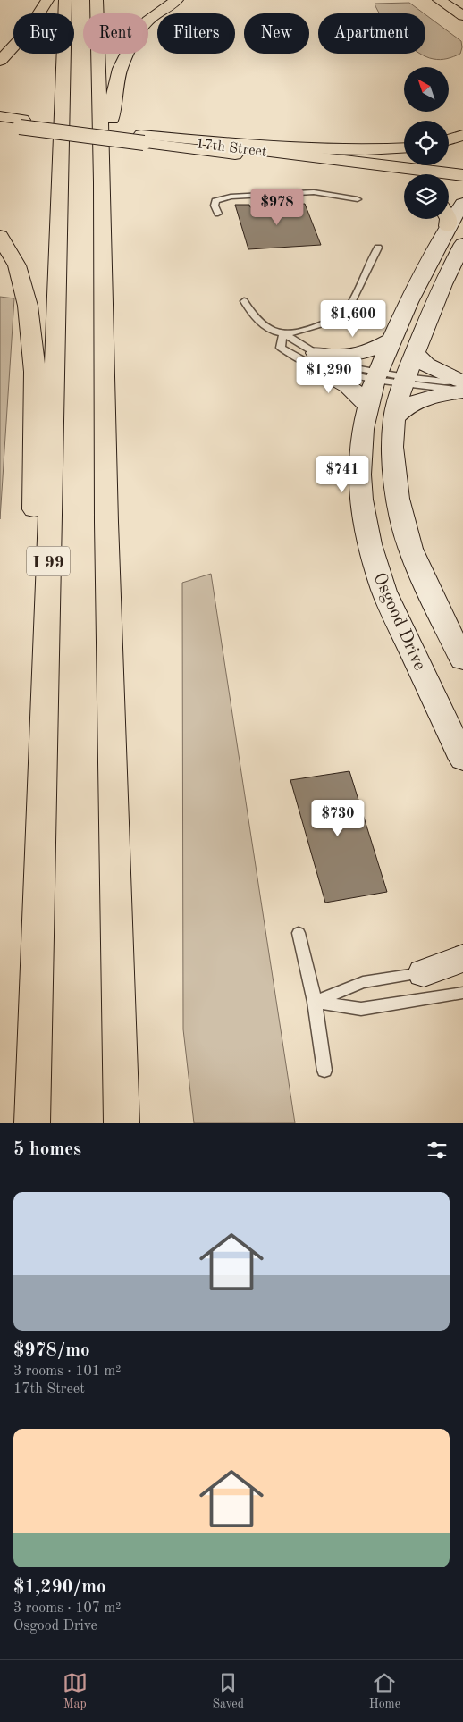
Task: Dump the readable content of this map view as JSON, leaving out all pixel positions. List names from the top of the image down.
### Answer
{
  "streets": {
    "main road": ["17th Street", "I 99", "Osgood Drive"]
  },
  "north": "top left",
  "page": {
    "chip": [
      "Buy",
      "Rent",
      "Filters",
      "New",
      "Apartment"
    ],
    "price": [
      "$978",
      "$1,600",
      "$1,290",
      "$741",
      "$730"
    ],
    "heading": "5 homes",
    "list": [
      {
        "name": "$978/mo",
        "note": "3 rooms · 101 m² · 17th Street"
      },
      {
        "name": "$1,290/mo",
        "note": "3 rooms · 107 m² · Osgood Drive"
      }
    ],
    "tabs": ["Map", "Saved", "Home"]
  }
}
